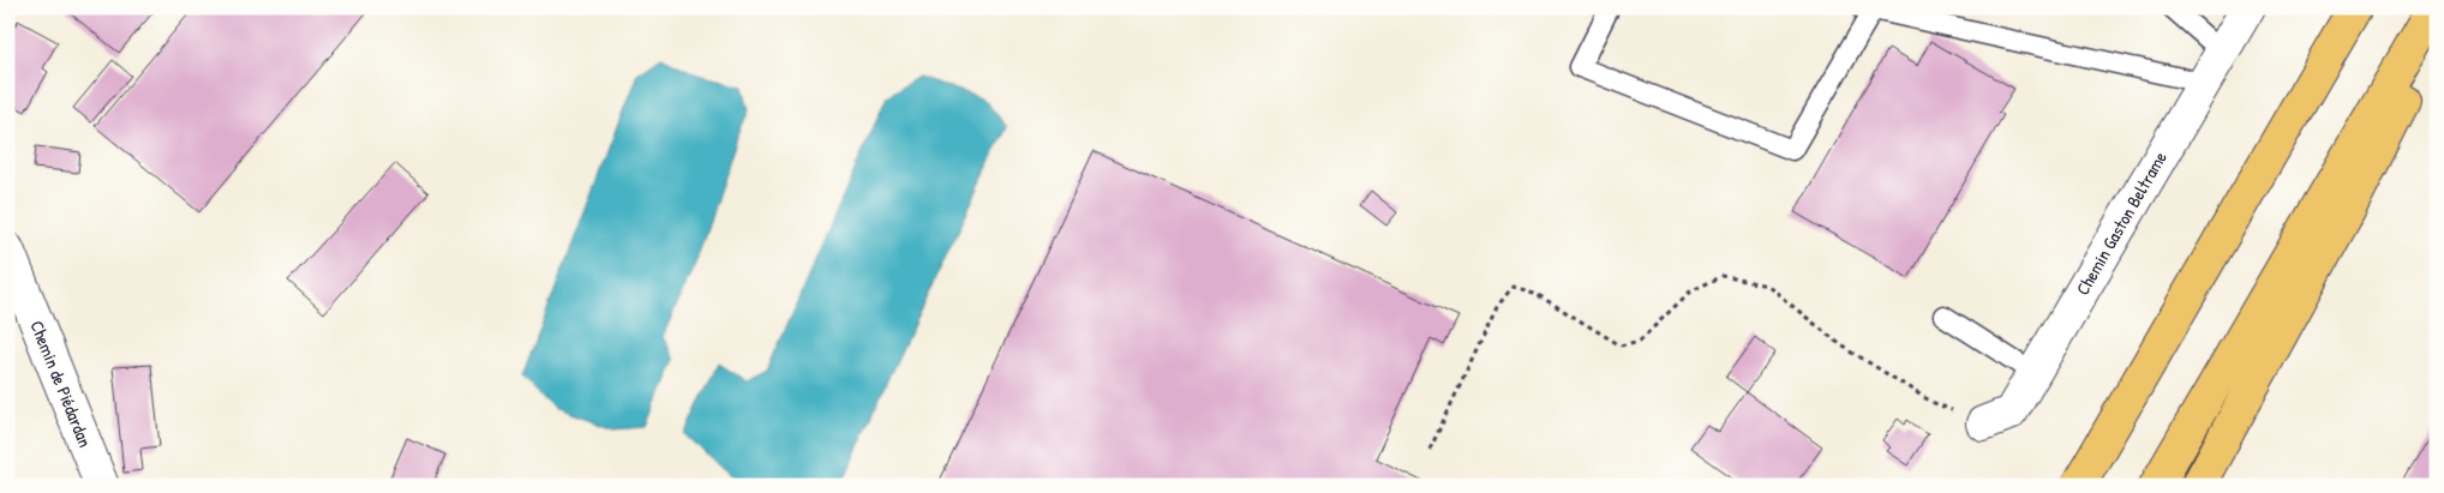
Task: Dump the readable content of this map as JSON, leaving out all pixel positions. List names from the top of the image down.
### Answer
{
  "streets": {
    "street": ["Chemin Gaston Beltrame", "Chemin de Piédardan"]
  }
}
